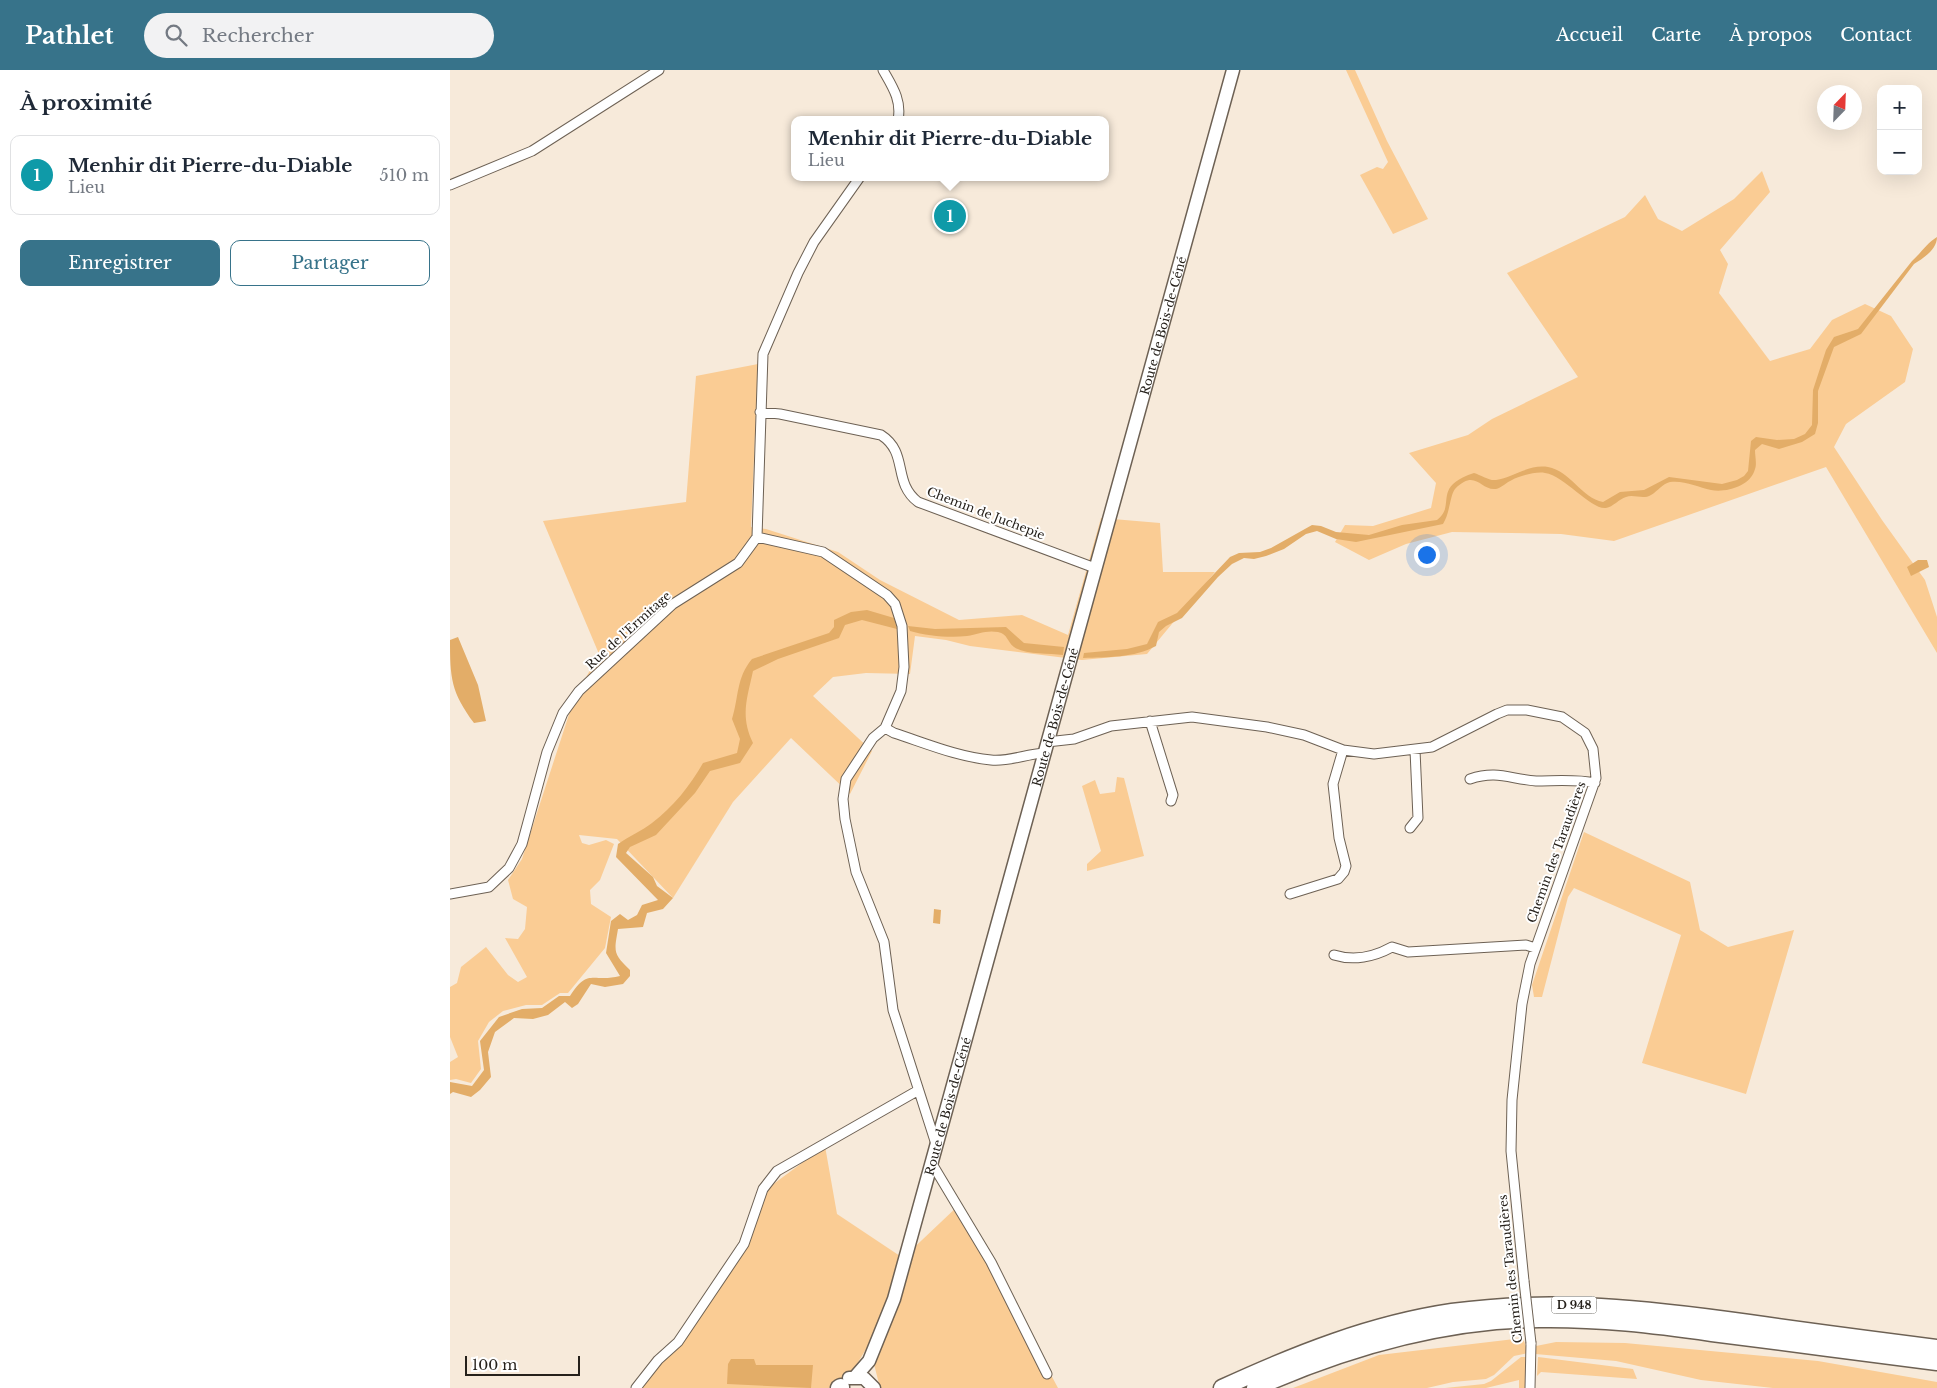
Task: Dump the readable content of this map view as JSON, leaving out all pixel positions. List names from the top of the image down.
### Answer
{
  "streets": {
    "highway": ["D 948"],
    "street": [
      "Route de Bois-de-Céné",
      "Chemin de Juchepie",
      "Rue de l'Ermitage",
      "Chemin des Taraudières"
    ]
  },
  "crossings": [
    ["Route de Bois-de-Céné", "Chemin de Juchepie"],
    ["Route de Bois-de-Céné", "Chemin des Taraudières"]
  ],
  "scale_bar": "100 m",
  "north": "top right",
  "page": {
    "header": "Pathlet",
    "search": "Rechercher",
    "nav": [
      "Accueil",
      "Carte",
      "À propos",
      "Contact"
    ],
    "heading": "À proximité",
    "map_buttons": ["+", "−"],
    "popup": ["Menhir dit Pierre-du-Diable", "Lieu"],
    "list": [
      {
        "mark": "1",
        "name": "Menhir dit Pierre-du-Diable",
        "note": "Lieu",
        "value": "510 m"
      }
    ],
    "pins": "1",
    "buttons": ["Enregistrer", "Partager"],
    "scale": "100 m"
  }
}
